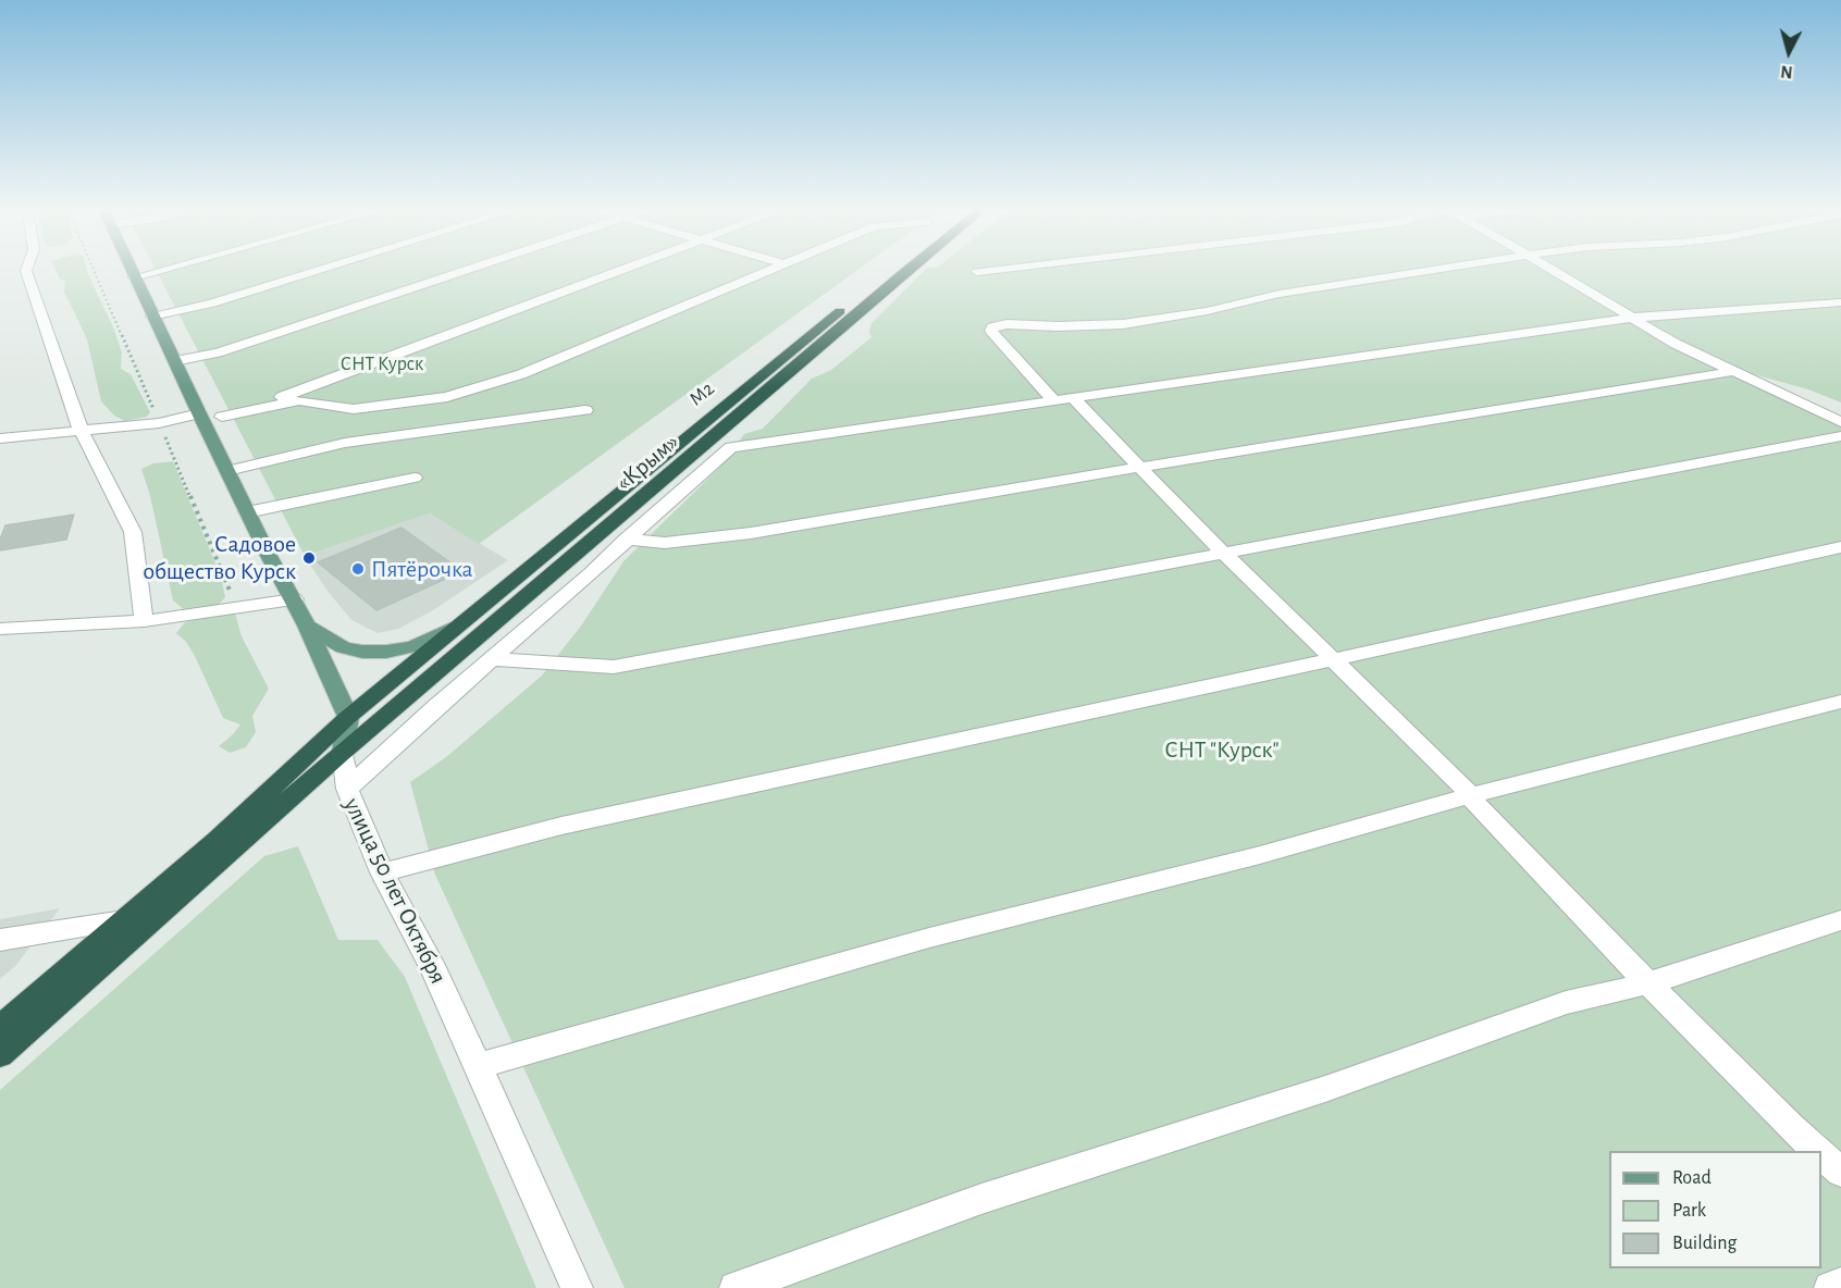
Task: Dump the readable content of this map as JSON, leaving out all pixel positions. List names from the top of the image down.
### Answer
{
  "streets": {
    "highway": ["М2", "«Крым»"],
    "main road": ["улица 50 лет Октября"]
  },
  "crossings": [
    ["М2", "улица 50 лет Октября"],
    ["«Крым»", "улица 50 лет Октября"]
  ],
  "parks": ["СНТ Курск", "СНТ \"Курск\""],
  "places": ["Садовое общество Курск", "Пятёрочка"],
  "legend": ["Road", "Park", "Building"],
  "north": "bottom"
}
